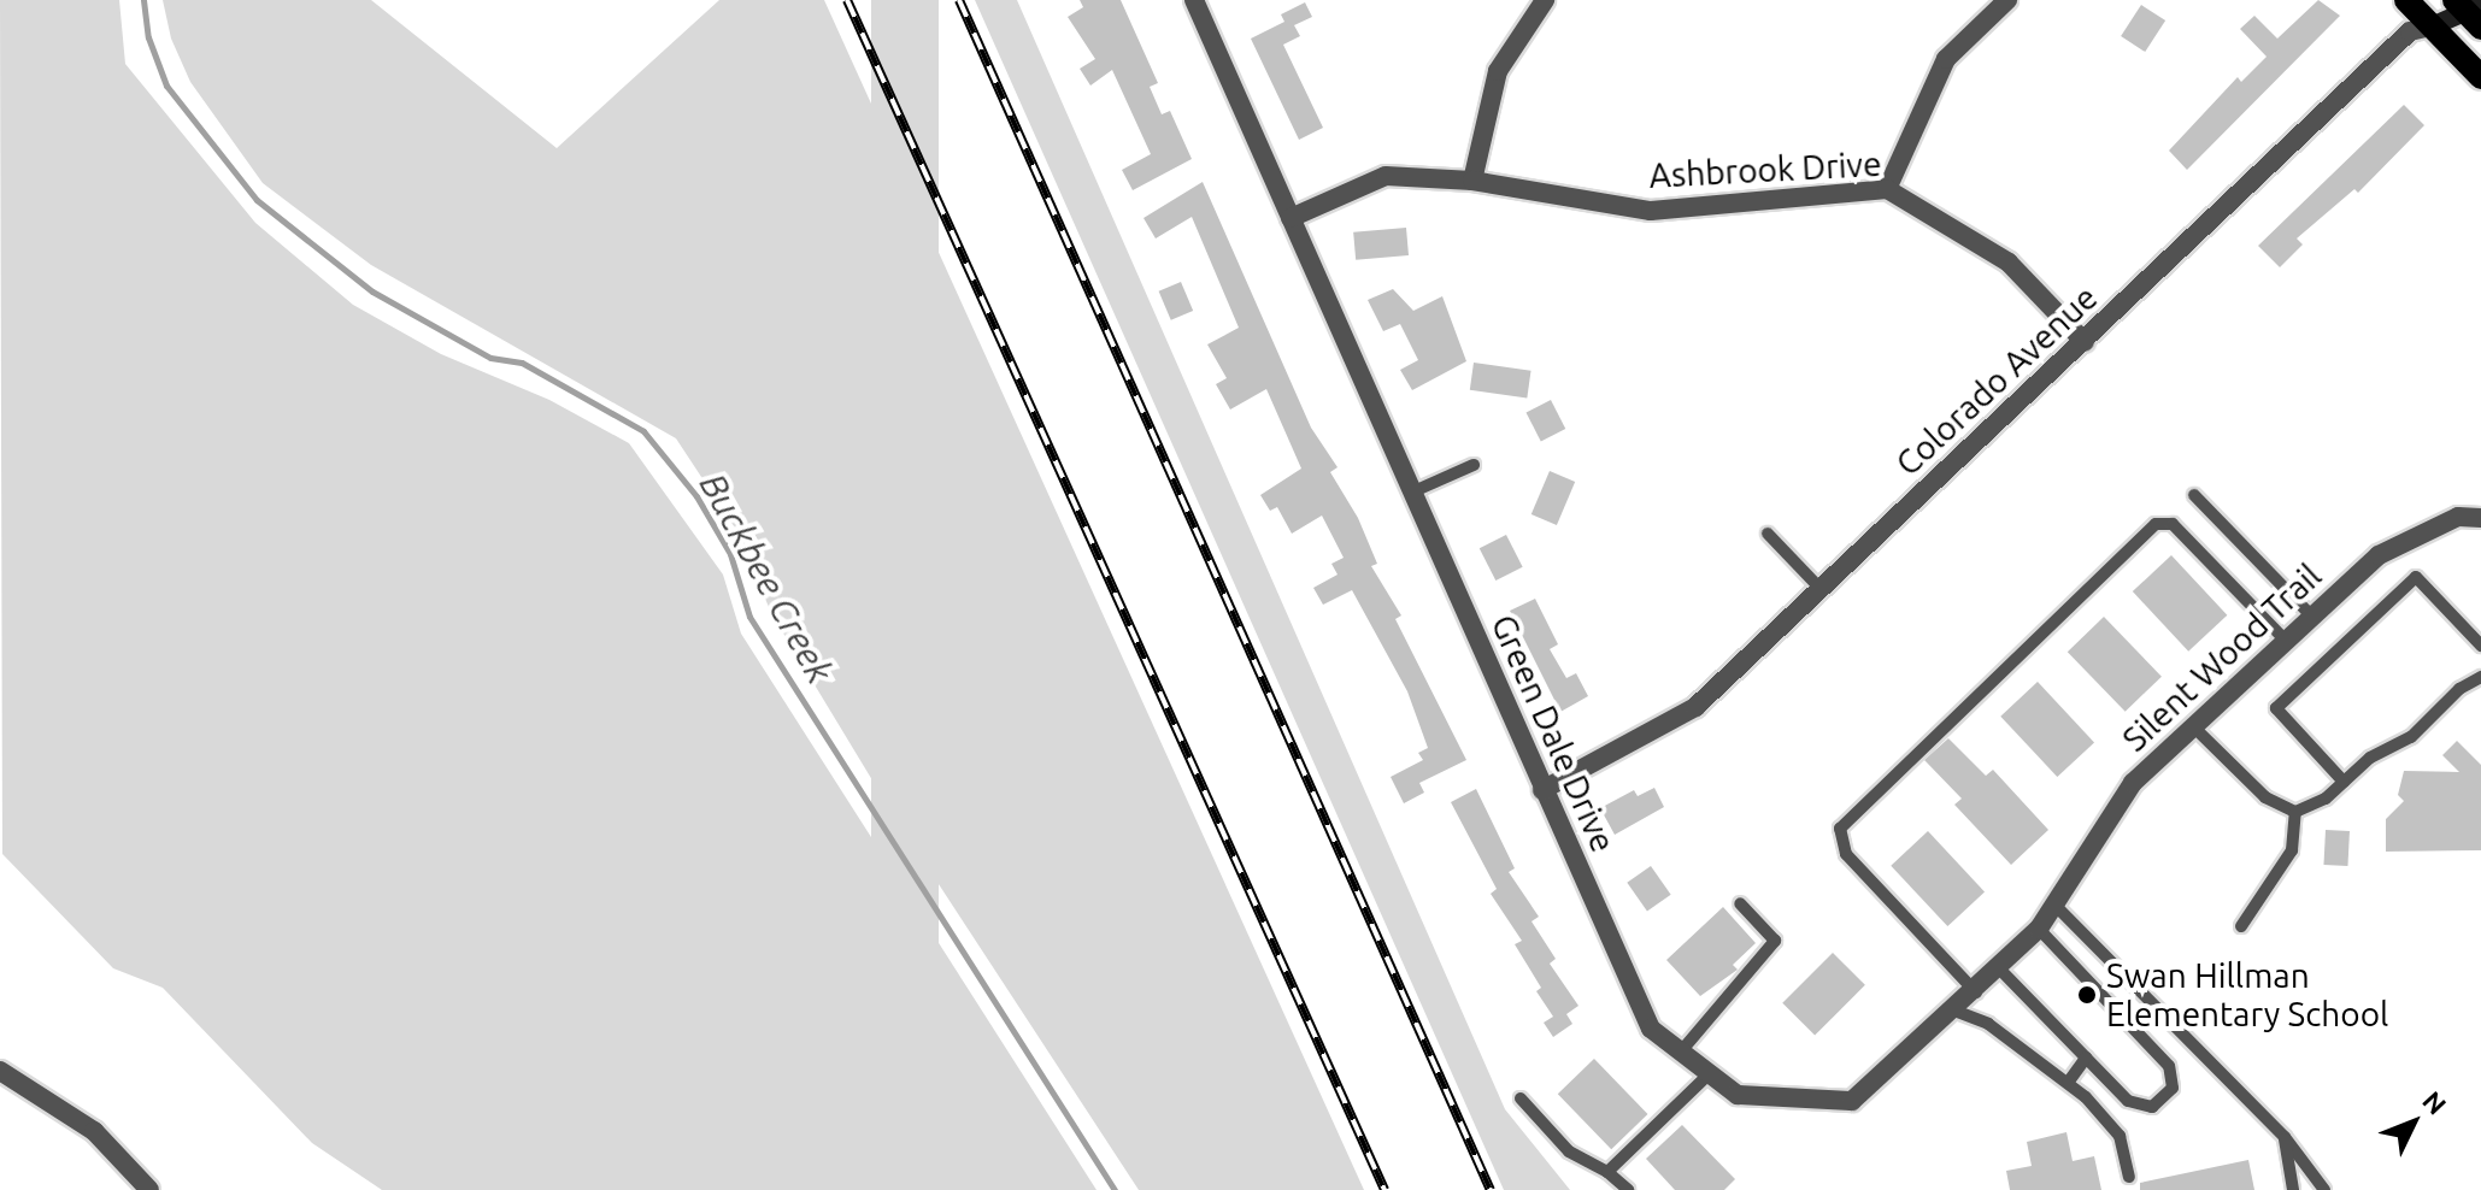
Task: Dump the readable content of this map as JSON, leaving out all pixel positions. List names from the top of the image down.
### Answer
{
  "streets": {
    "street": [
      "Ashbrook Drive",
      "Colorado Avenue",
      "Silent Wood Trail",
      "Green Dale Drive"
    ]
  },
  "crossings": [
    ["Ashbrook Drive", "Colorado Avenue"],
    ["Ashbrook Drive", "Green Dale Drive"],
    ["Colorado Avenue", "Green Dale Drive"],
    ["Silent Wood Trail", "Green Dale Drive"]
  ],
  "water": ["Buckbee Creek"],
  "places": ["Swan Hillman Elementary School"],
  "north": "top right"
}
